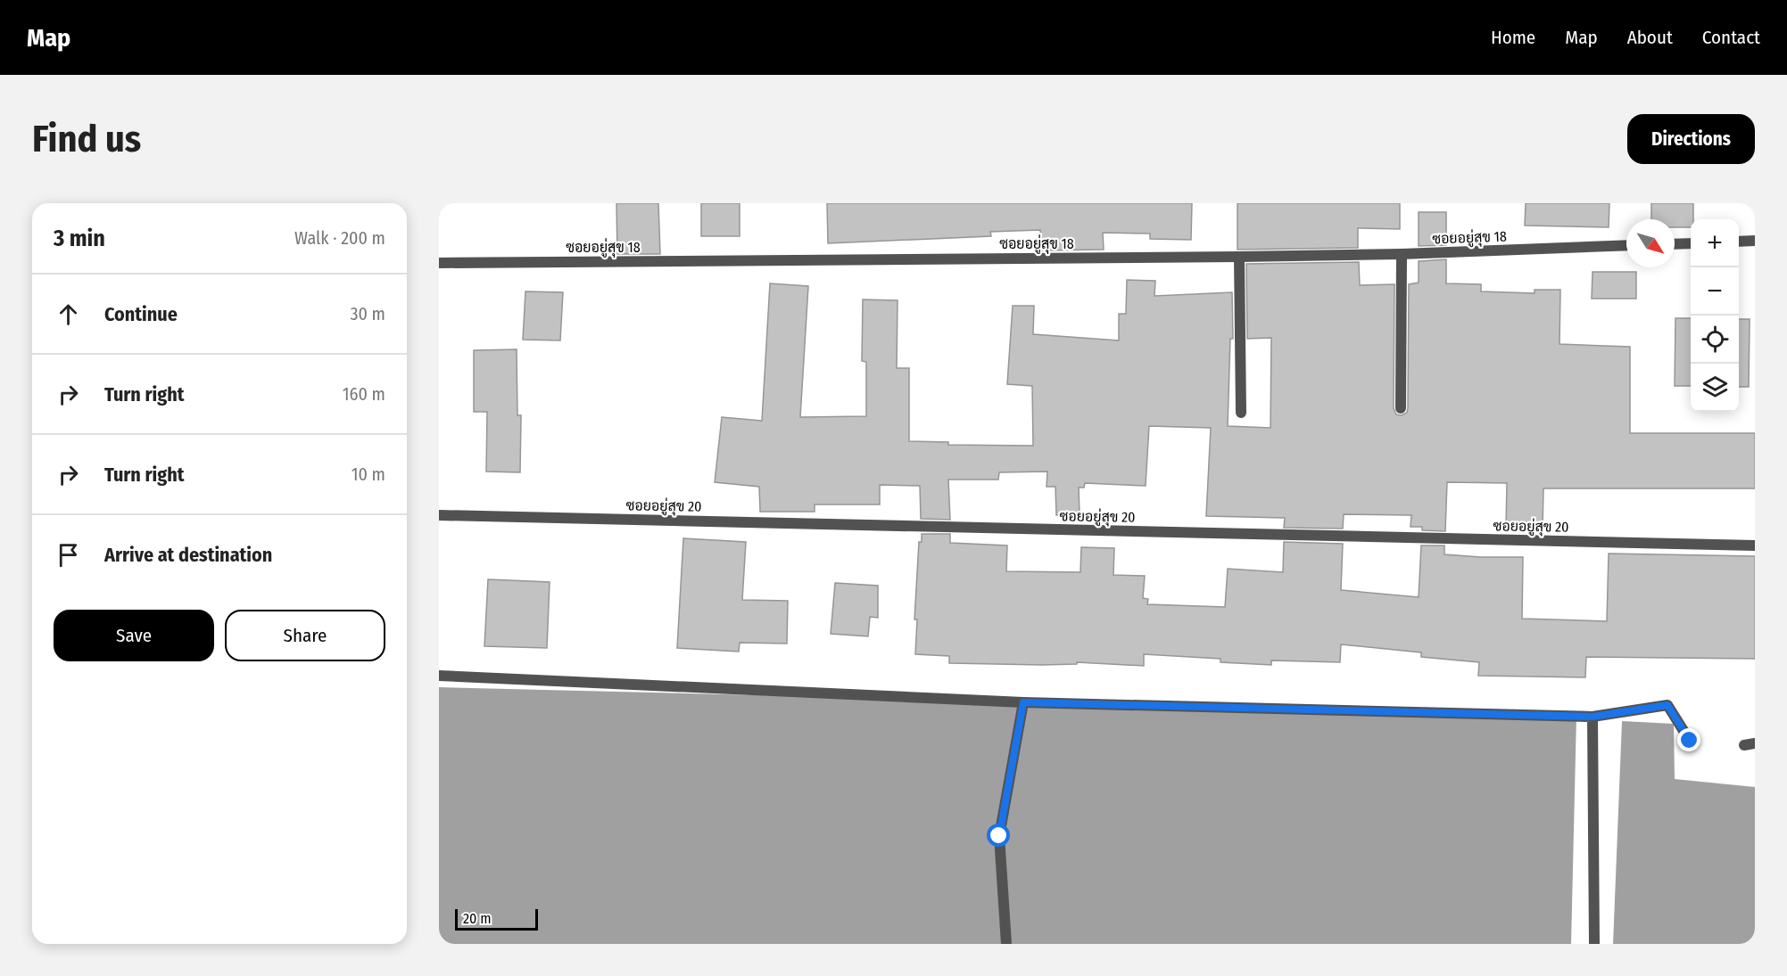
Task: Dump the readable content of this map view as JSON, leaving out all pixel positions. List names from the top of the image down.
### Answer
{
  "streets": {
    "street": ["ซอยอยู่สุข 18", "ซอยอยู่สุข 20"]
  },
  "scale_bar": "20 m",
  "north": "bottom right",
  "page": {
    "header": "Map",
    "nav": [
      "Home",
      "Map",
      "About",
      "Contact"
    ],
    "buttons": [
      "Directions",
      ["Save", "Share"]
    ],
    "title": "Find us",
    "heading": ["3 min", "Walk · 200 m"],
    "map_buttons": ["+", "−"],
    "list": [
      ["Continue", "30 m"],
      ["Turn right", "160 m"],
      ["Turn right", "10 m"],
      "Arrive at destination"
    ],
    "scale": "20 m"
  }
}
